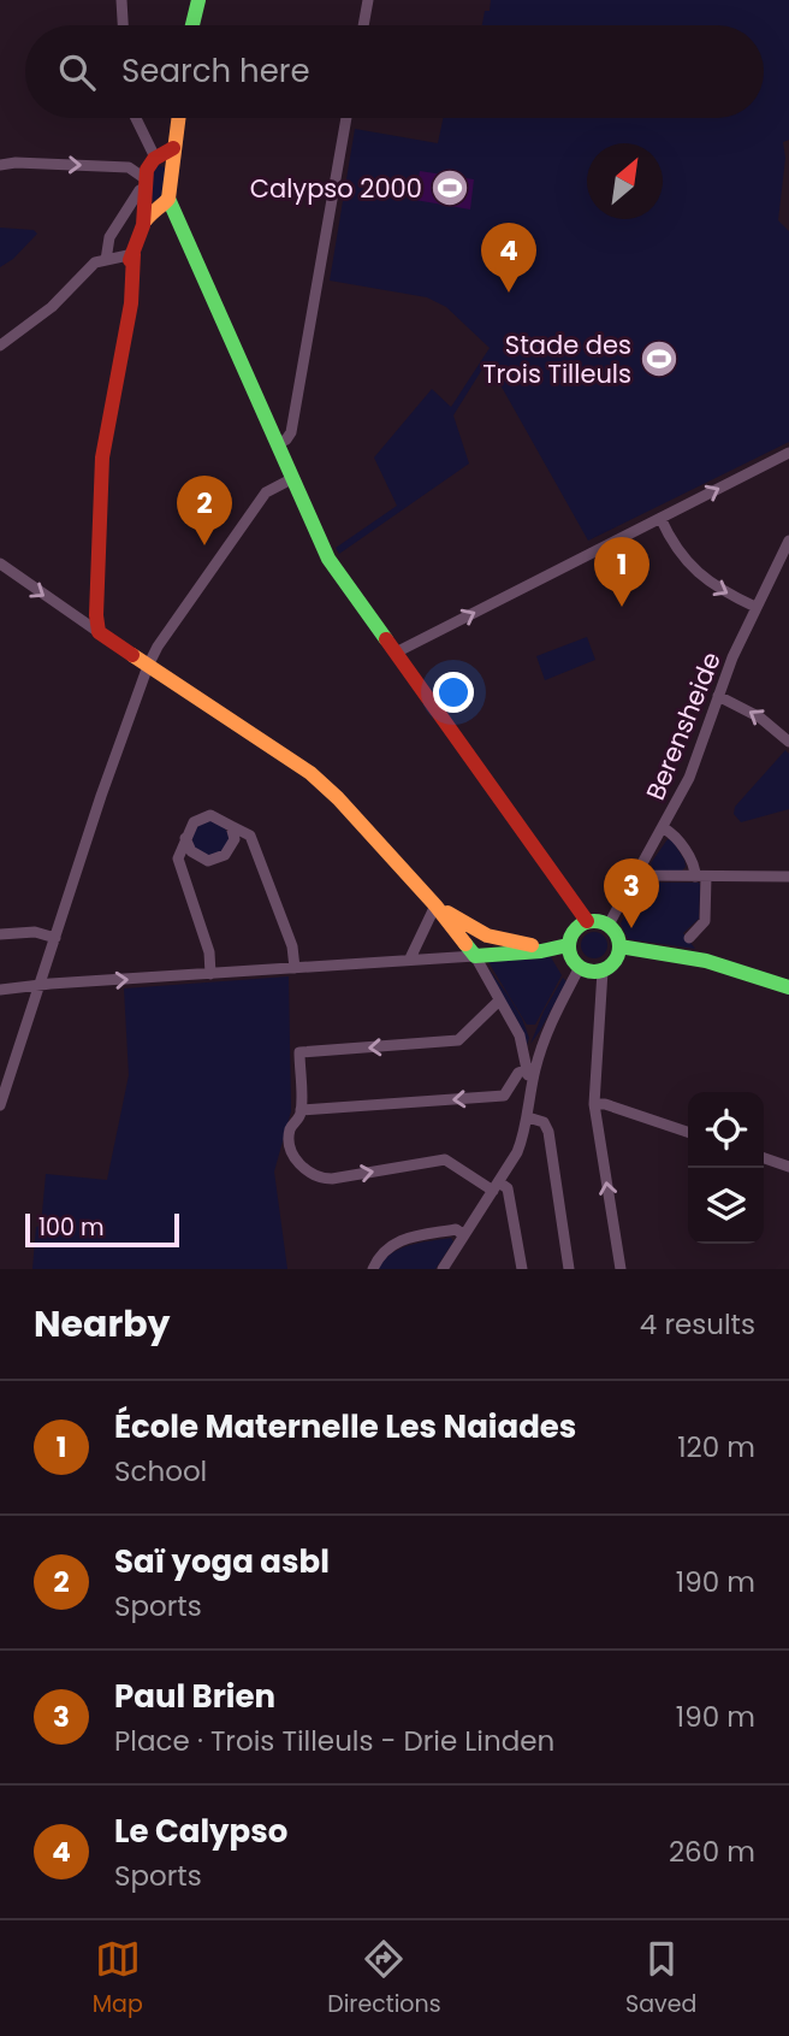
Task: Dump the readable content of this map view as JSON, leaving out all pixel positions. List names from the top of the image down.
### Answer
{
  "streets": {
    "street": ["Berensheide"]
  },
  "places": {
    "sports": ["Calypso 2000", "Stade des Trois Tilleuls"]
  },
  "scale_bar": "100 m",
  "north": "top right",
  "page": {
    "search": "Search here",
    "pins": [
      "4",
      "2",
      "1",
      "3"
    ],
    "scale": "100 m",
    "heading": ["Nearby", "4 results"],
    "list": [
      {
        "mark": "1",
        "name": "École Maternelle Les Naiades",
        "note": "School",
        "value": "120 m"
      },
      {
        "mark": "2",
        "name": "Saï yoga asbl",
        "note": "Sports",
        "value": "190 m"
      },
      {
        "mark": "3",
        "name": "Paul Brien",
        "note": "Place · Trois Tilleuls - Drie Linden",
        "value": "190 m"
      },
      {
        "mark": "4",
        "name": "Le Calypso",
        "note": "Sports",
        "value": "260 m"
      }
    ],
    "nav": ["Map", "Directions", "Saved"]
  }
}
